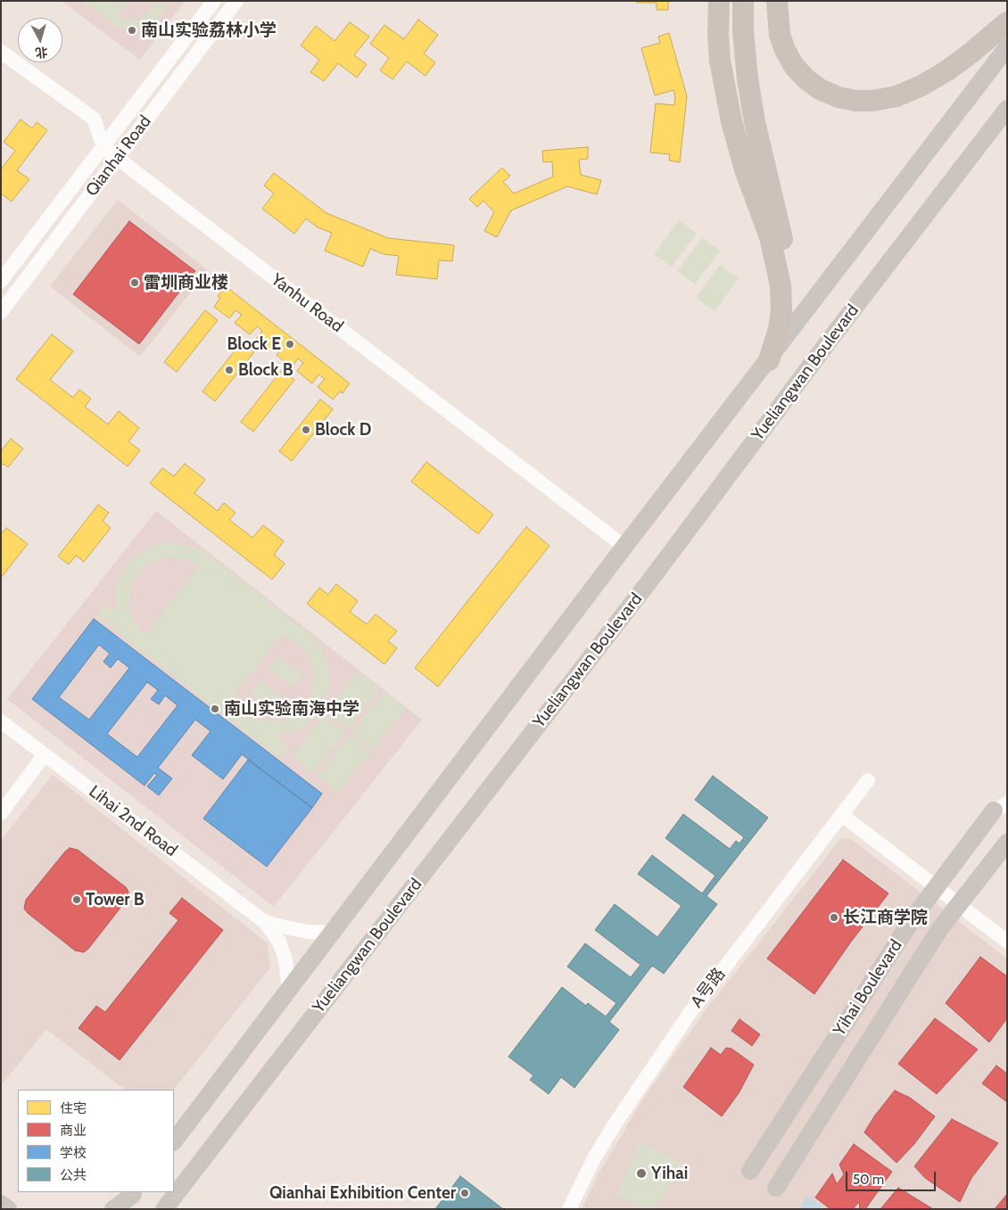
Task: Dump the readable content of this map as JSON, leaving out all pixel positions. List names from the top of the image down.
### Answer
{
  "streets": {
    "main road": ["Yueliangwan Boulevard", "Yihai Boulevard"],
    "street": [
      "Qianhai Road",
      "Yanhu Road",
      "Lihai 2nd Road",
      "A号路"
    ]
  },
  "crossings": [
    ["Qianhai Road", "Yanhu Road"],
    ["Yanhu Road", "Yueliangwan Boulevard"],
    ["Yueliangwan Boulevard", "Lihai 2nd Road"]
  ],
  "places": [
    "南山实验荔林小学",
    "雷圳商业楼",
    "Block E",
    "Block B",
    "Block D",
    "南山实验南海中学",
    "Tower B",
    "长江商学院",
    "Yihai",
    "Qianhai Exhibition Center"
  ],
  "legend": [
    "住宅",
    "商业",
    "学校",
    "公共"
  ],
  "scale_bar": "50 m",
  "north": "bottom"
}
